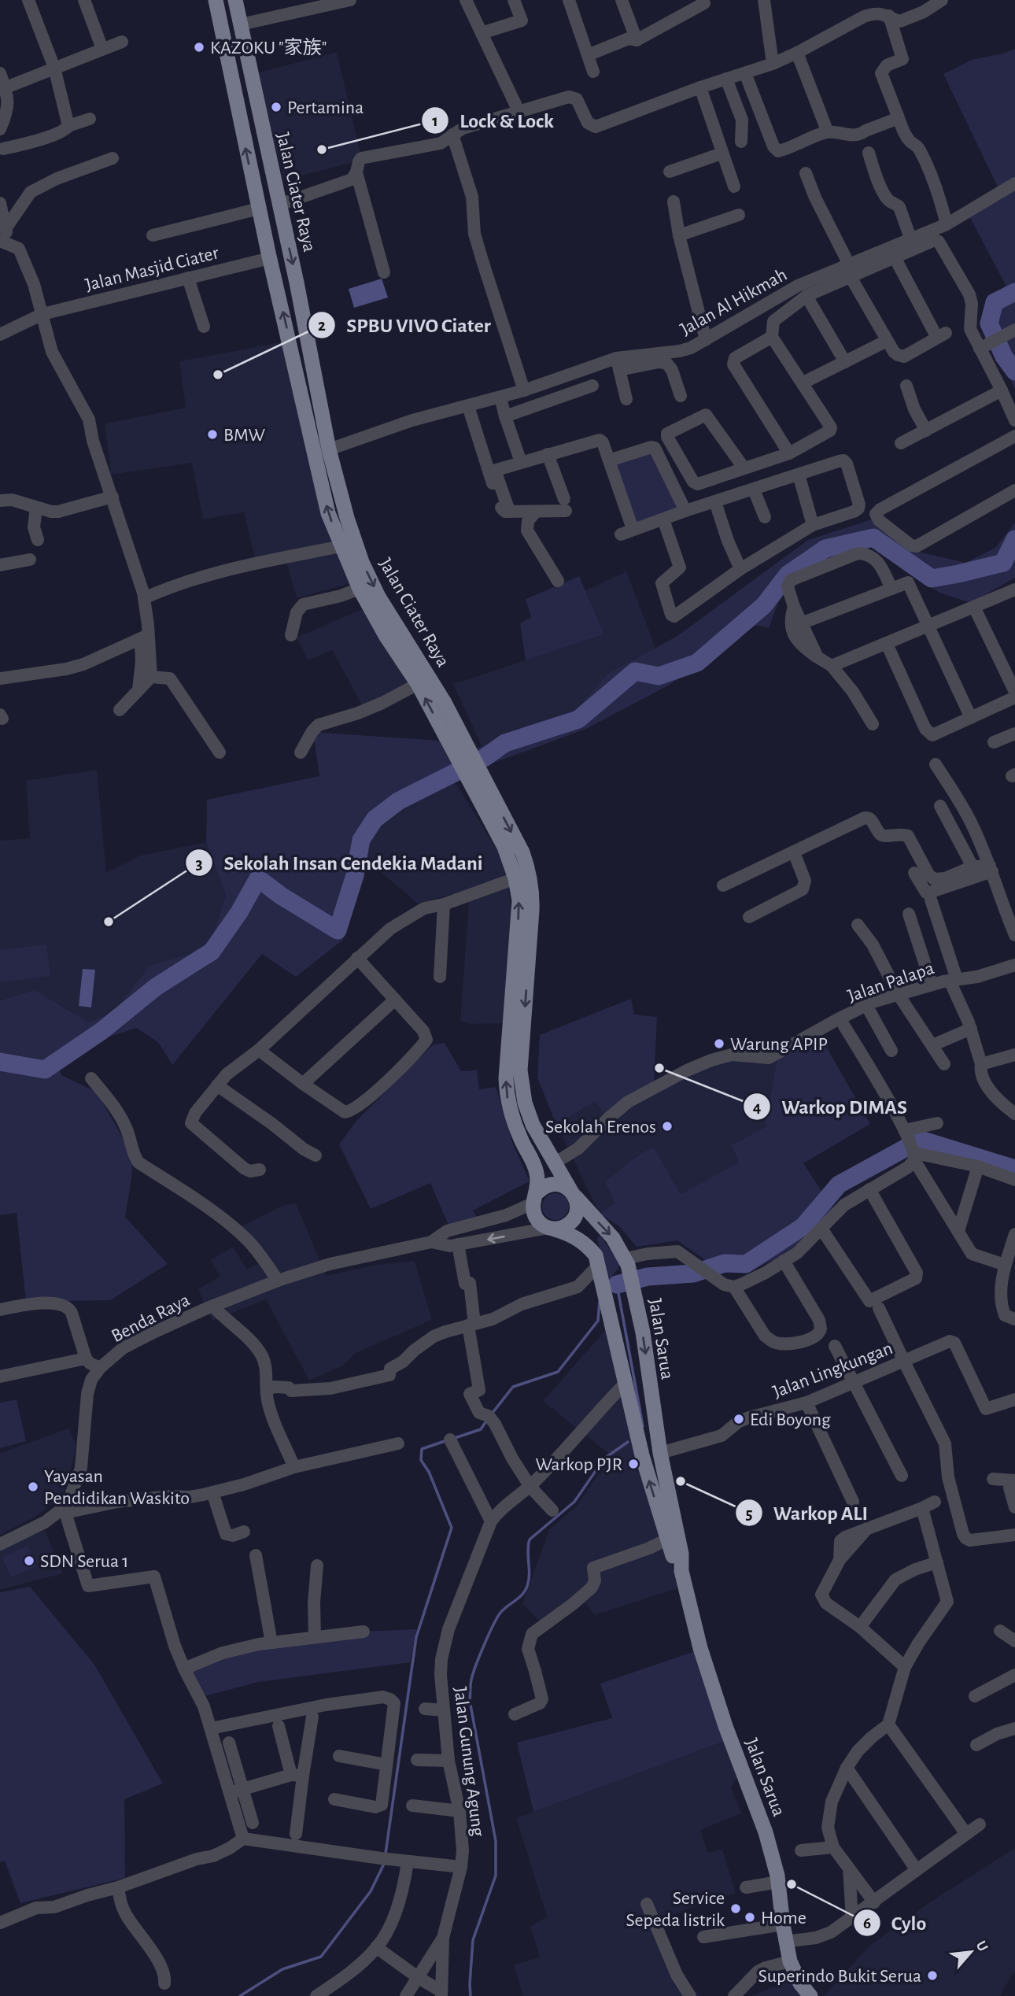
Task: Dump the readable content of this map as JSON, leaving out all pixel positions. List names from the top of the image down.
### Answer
{
  "streets": {
    "main road": ["Jalan Ciater Raya", "Jalan Sarua"],
    "street": [
      "Jalan Masjid Ciater",
      "Jalan Al Hikmah",
      "Jalan Palapa",
      "Benda Raya",
      "Jalan Lingkungan",
      "Jalan Gunung Agung"
    ]
  },
  "crossings": [
    ["Jalan Ciater Raya", "Jalan Masjid Ciater"],
    ["Jalan Ciater Raya", "Jalan Al Hikmah"],
    ["Jalan Ciater Raya", "Jalan Palapa"],
    ["Jalan Ciater Raya", "Benda Raya"],
    ["Jalan Ciater Raya", "Jalan Sarua"],
    ["Benda Raya", "Jalan Sarua"],
    ["Jalan Sarua", "Jalan Lingkungan"],
    ["Jalan Sarua", "Jalan Gunung Agung"]
  ],
  "places": [
    "KAZOKU \"家族\"",
    "Pertamina",
    "Lock & Lock",
    "SPBU VIVO Ciater",
    "BMW",
    "Sekolah Insan Cendekia Madani",
    "Warung APIP",
    "Warkop DIMAS",
    "Sekolah Erenos",
    "Edi Boyong",
    "Warkop PJR",
    "Warkop ALI",
    "Yayasan Pendidikan Waskito",
    "SDN Serua 1",
    "Cylo",
    "Service Sepeda listrik",
    "Home",
    "Superindo Bukit Serua"
  ],
  "north": "top right"
}
